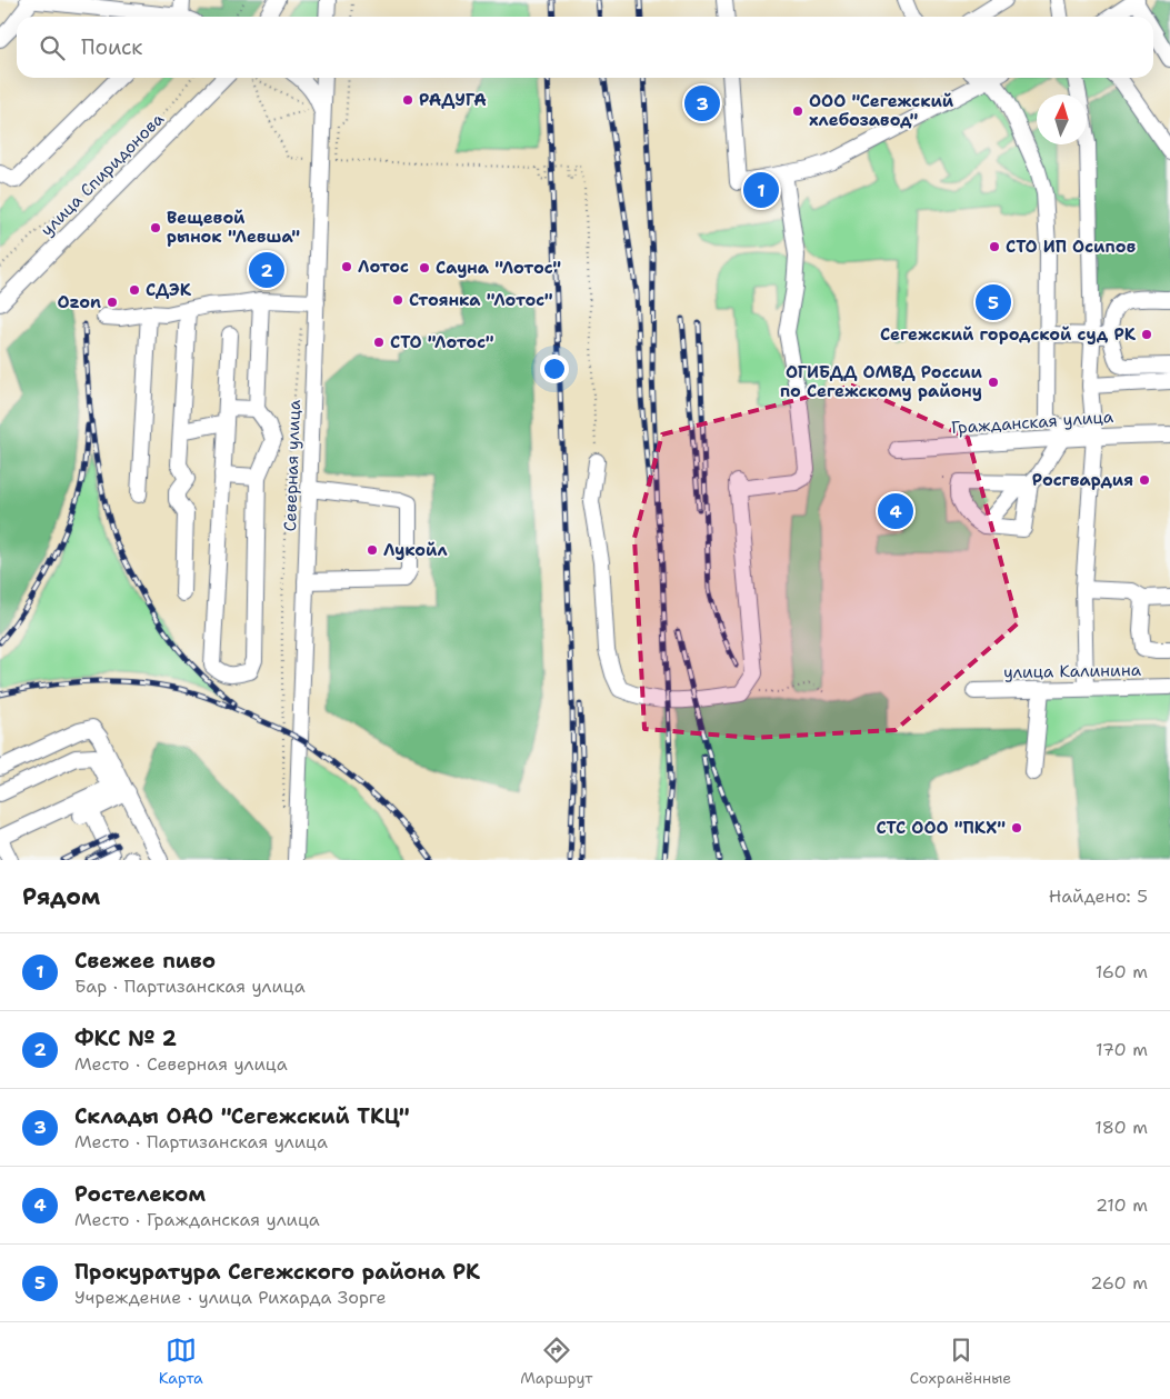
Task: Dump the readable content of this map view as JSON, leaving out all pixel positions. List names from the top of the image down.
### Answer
{
  "streets": {
    "street": [
      "улица Спиридонова",
      "Гражданская улица",
      "Северная улица",
      "улица Калинина"
    ]
  },
  "places": [
    "РАДУГА",
    "ООО \"Сегежский хлебозавод\"",
    "Вещевой рынок \"Левша\"",
    "СТО ИП Осипов",
    "Лотос",
    "Сауна \"Лотос\"",
    "СДЭК",
    "Стоянка \"Лотос\"",
    "Ozon",
    "Сегежский городской суд РК",
    "СТО \"Лотос\"",
    "ОГИБДД ОМВД России по Сегежскому району",
    "Росгвардия",
    "Лукойл",
    "СТС ООО \"ПКХ\""
  ],
  "north": "top",
  "page": {
    "search": "Поиск",
    "pins": [
      "3",
      "1",
      "2",
      "5",
      "4"
    ],
    "heading": ["Рядом", "Найдено: 5"],
    "list": [
      {
        "mark": "1",
        "name": "Свежее пиво",
        "note": "Бар · Партизанская улица",
        "value": "160 m"
      },
      {
        "mark": "2",
        "name": "ФКС № 2",
        "note": "Место · Северная улица",
        "value": "170 m"
      },
      {
        "mark": "3",
        "name": "Склады ОАО \"Сегежский ТКЦ\"",
        "note": "Место · Партизанская улица",
        "value": "180 m"
      },
      {
        "mark": "4",
        "name": "Ростелеком",
        "note": "Место · Гражданская улица",
        "value": "210 m"
      },
      {
        "mark": "5",
        "name": "Прокуратура Сегежского района РК",
        "note": "Учреждение · улица Рихарда Зорге",
        "value": "260 m"
      }
    ],
    "nav": ["Карта", "Маршрут", "Сохранённые"]
  }
}
